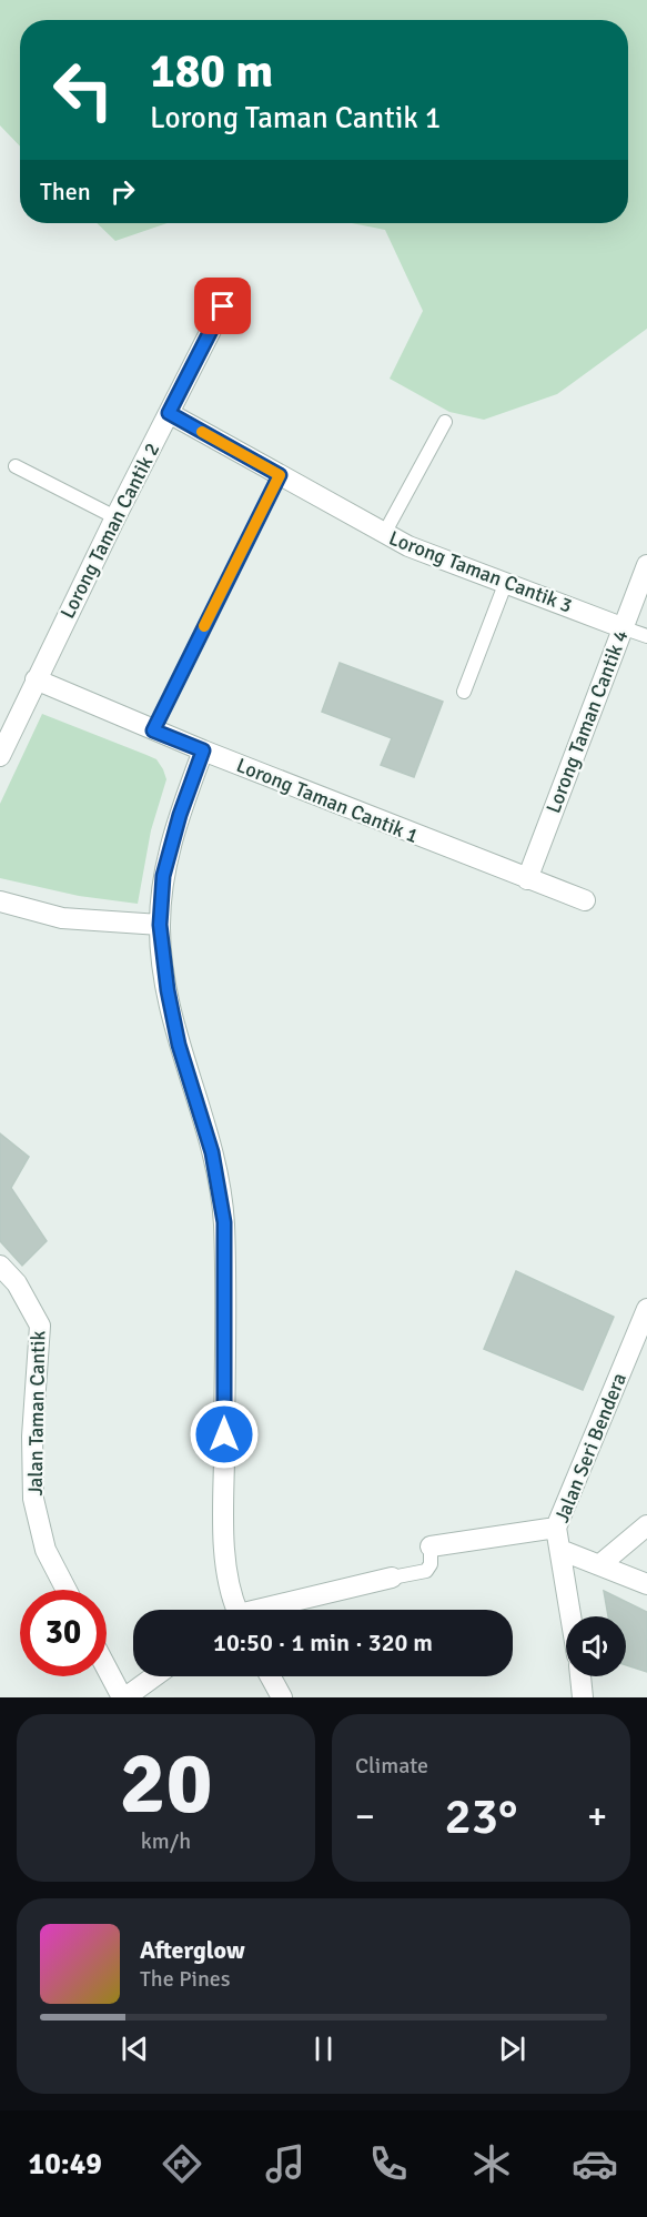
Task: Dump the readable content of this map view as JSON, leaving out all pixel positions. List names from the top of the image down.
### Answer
{
  "streets": {
    "street": [
      "Lorong Taman Cantik 2",
      "Lorong Taman Cantik 3",
      "Lorong Taman Cantik 4",
      "Lorong Taman Cantik 1",
      "Jalan Taman Cantik",
      "Jalan Seri Bendera"
    ]
  },
  "crossings": [
    ["Lorong Taman Cantik 2", "Lorong Taman Cantik 3"],
    ["Lorong Taman Cantik 2", "Lorong Taman Cantik 1"],
    ["Lorong Taman Cantik 3", "Lorong Taman Cantik 4"],
    ["Lorong Taman Cantik 4", "Lorong Taman Cantik 1"]
  ],
  "page": {
    "turn": ["180 m", "Lorong Taman Cantik 1"],
    "then": "Then",
    "limit": "30",
    "trip": "10:50 · 1 min · 320 m",
    "tile": [
      ["20", "km/h"],
      "Climate"
    ],
    "heat": ["−", "23°", "+"],
    "song": ["Afterglow", "The Pines"],
    "tabs": "10:49"
  }
}
